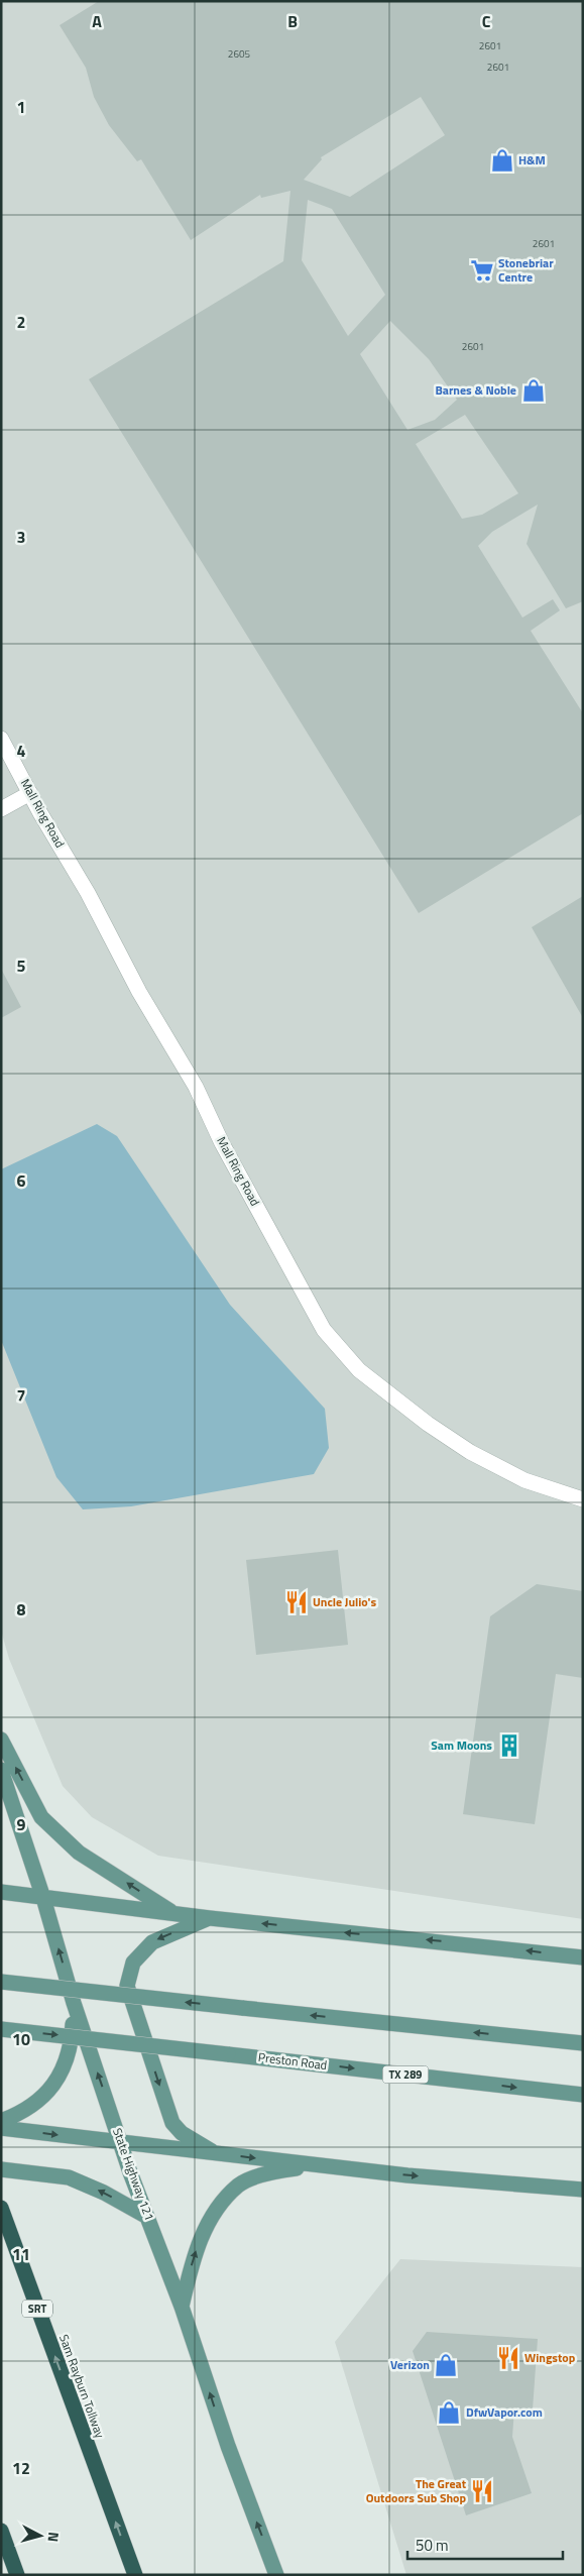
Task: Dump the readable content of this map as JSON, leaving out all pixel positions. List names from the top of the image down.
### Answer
{
  "streets": {
    "highway": ["SRT", "Sam Rayburn Tollway"],
    "main road": ["Preston Road", "TX 289", "State Highway 121"],
    "street": ["Mall Ring Road"]
  },
  "one_way": ["State Highway 121", "Sam Rayburn Tollway"],
  "places": {
    "shop": [
      "H&M",
      "Barnes & Noble",
      "Verizon",
      "DfwVapor.com"
    ],
    "supermarket": ["Stonebriar Centre"],
    "restaurant": ["Uncle Julio's", "Wingstop", "The Great Outdoors Sub Shop"],
    "building": ["Sam Moons"]
  },
  "house_numbers": [
    "2601",
    "2605",
    "2601",
    "2601",
    "2601"
  ],
  "scale_bar": "50 m",
  "north": "right",
  "grid": {
    "columns": ["A", "B", "C"],
    "rows": [
      "1",
      "2",
      "3",
      "4",
      "5",
      "6",
      "7",
      "8",
      "9",
      "10",
      "11",
      "12"
    ]
  }
}
